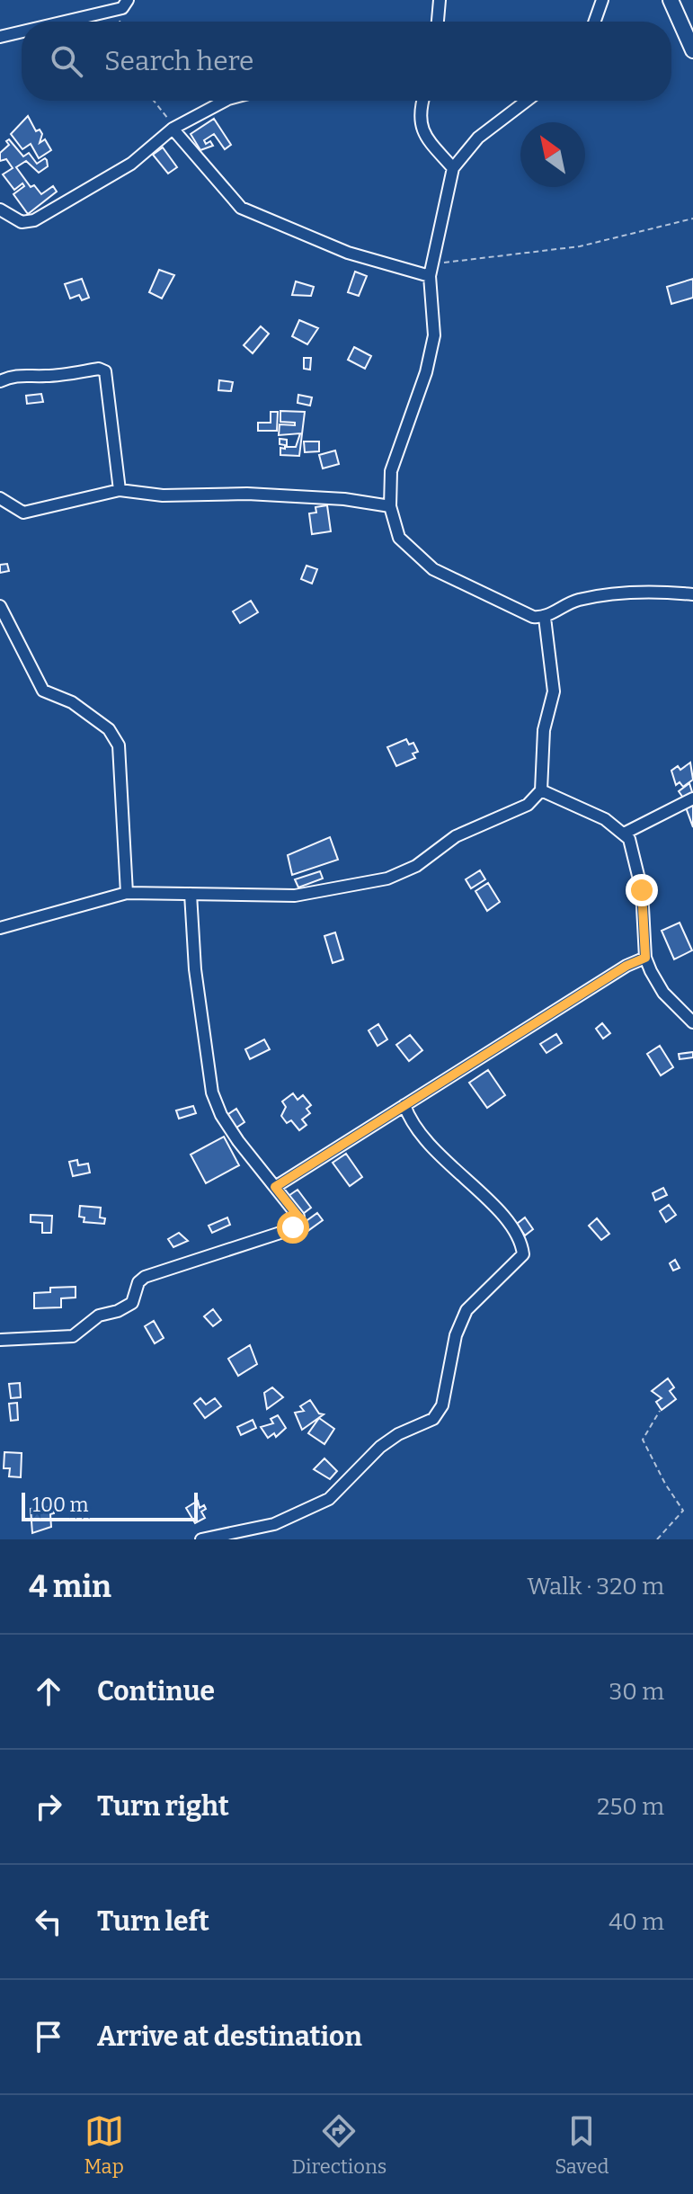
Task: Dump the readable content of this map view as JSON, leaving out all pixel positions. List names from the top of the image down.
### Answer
{
  "scale_bar": "100 m",
  "north": "top left",
  "page": {
    "search": "Search here",
    "scale": "100 m",
    "heading": ["4 min", "Walk · 320 m"],
    "list": [
      ["Continue", "30 m"],
      ["Turn right", "250 m"],
      ["Turn left", "40 m"],
      "Arrive at destination"
    ],
    "nav": ["Map", "Directions", "Saved"]
  }
}
